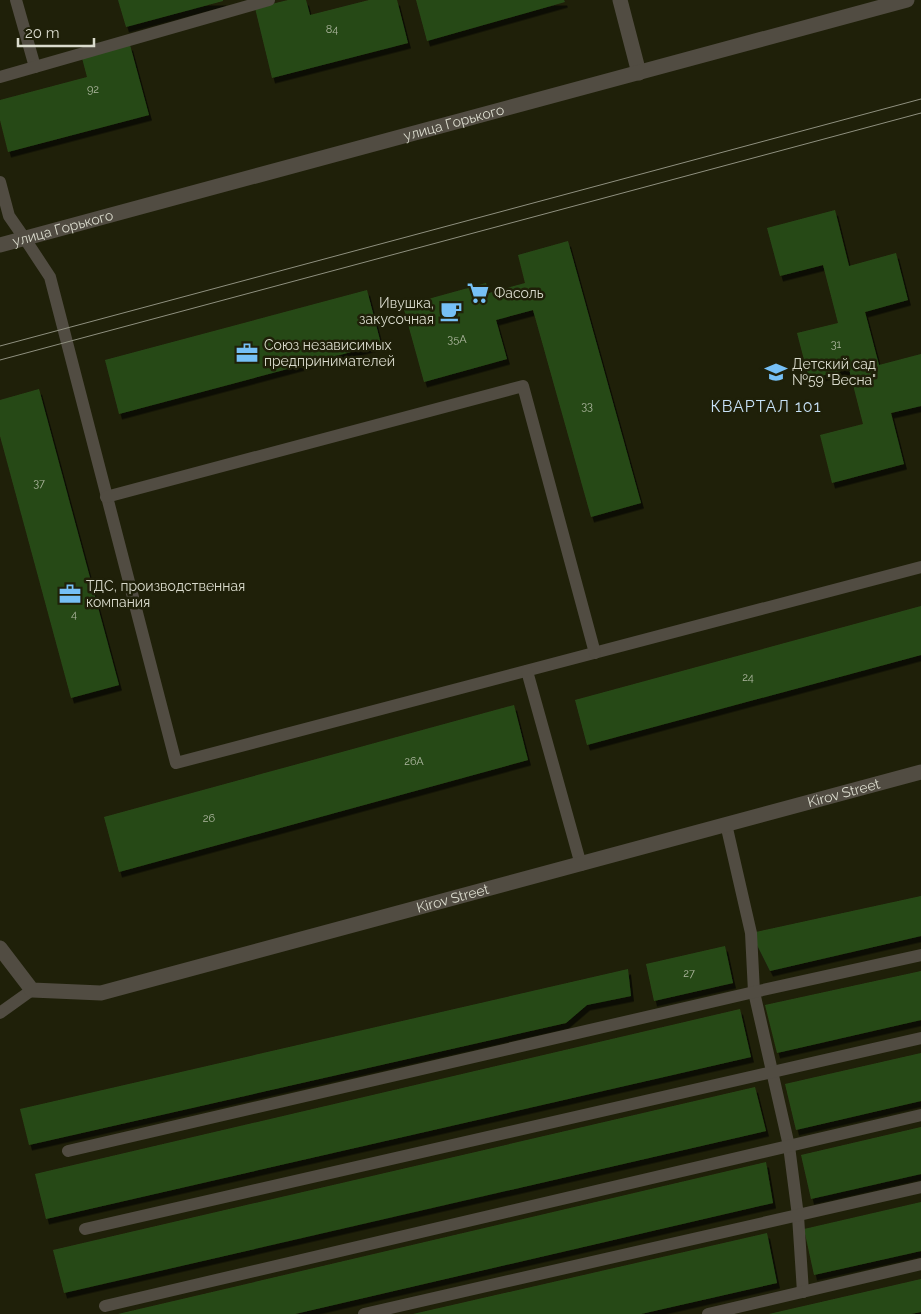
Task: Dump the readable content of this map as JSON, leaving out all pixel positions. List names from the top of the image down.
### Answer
{
  "streets": {
    "street": ["улица Горького", "Kirov Street"]
  },
  "districts": ["КВАРТАЛ 101"],
  "places": {
    "supermarket": ["Фасоль"],
    "cafe": ["Ивушка, закусочная"],
    "office": ["Союз независимых предпринимателей", "ТДС, производственная компания"],
    "school or university": ["Детский сад №59 \"Весна\""]
  },
  "house_numbers": [
    "84",
    "92",
    "35А",
    "31",
    "33",
    "37",
    "4",
    "24",
    "26А",
    "26",
    "27"
  ],
  "scale_bar": "20 m"
}
